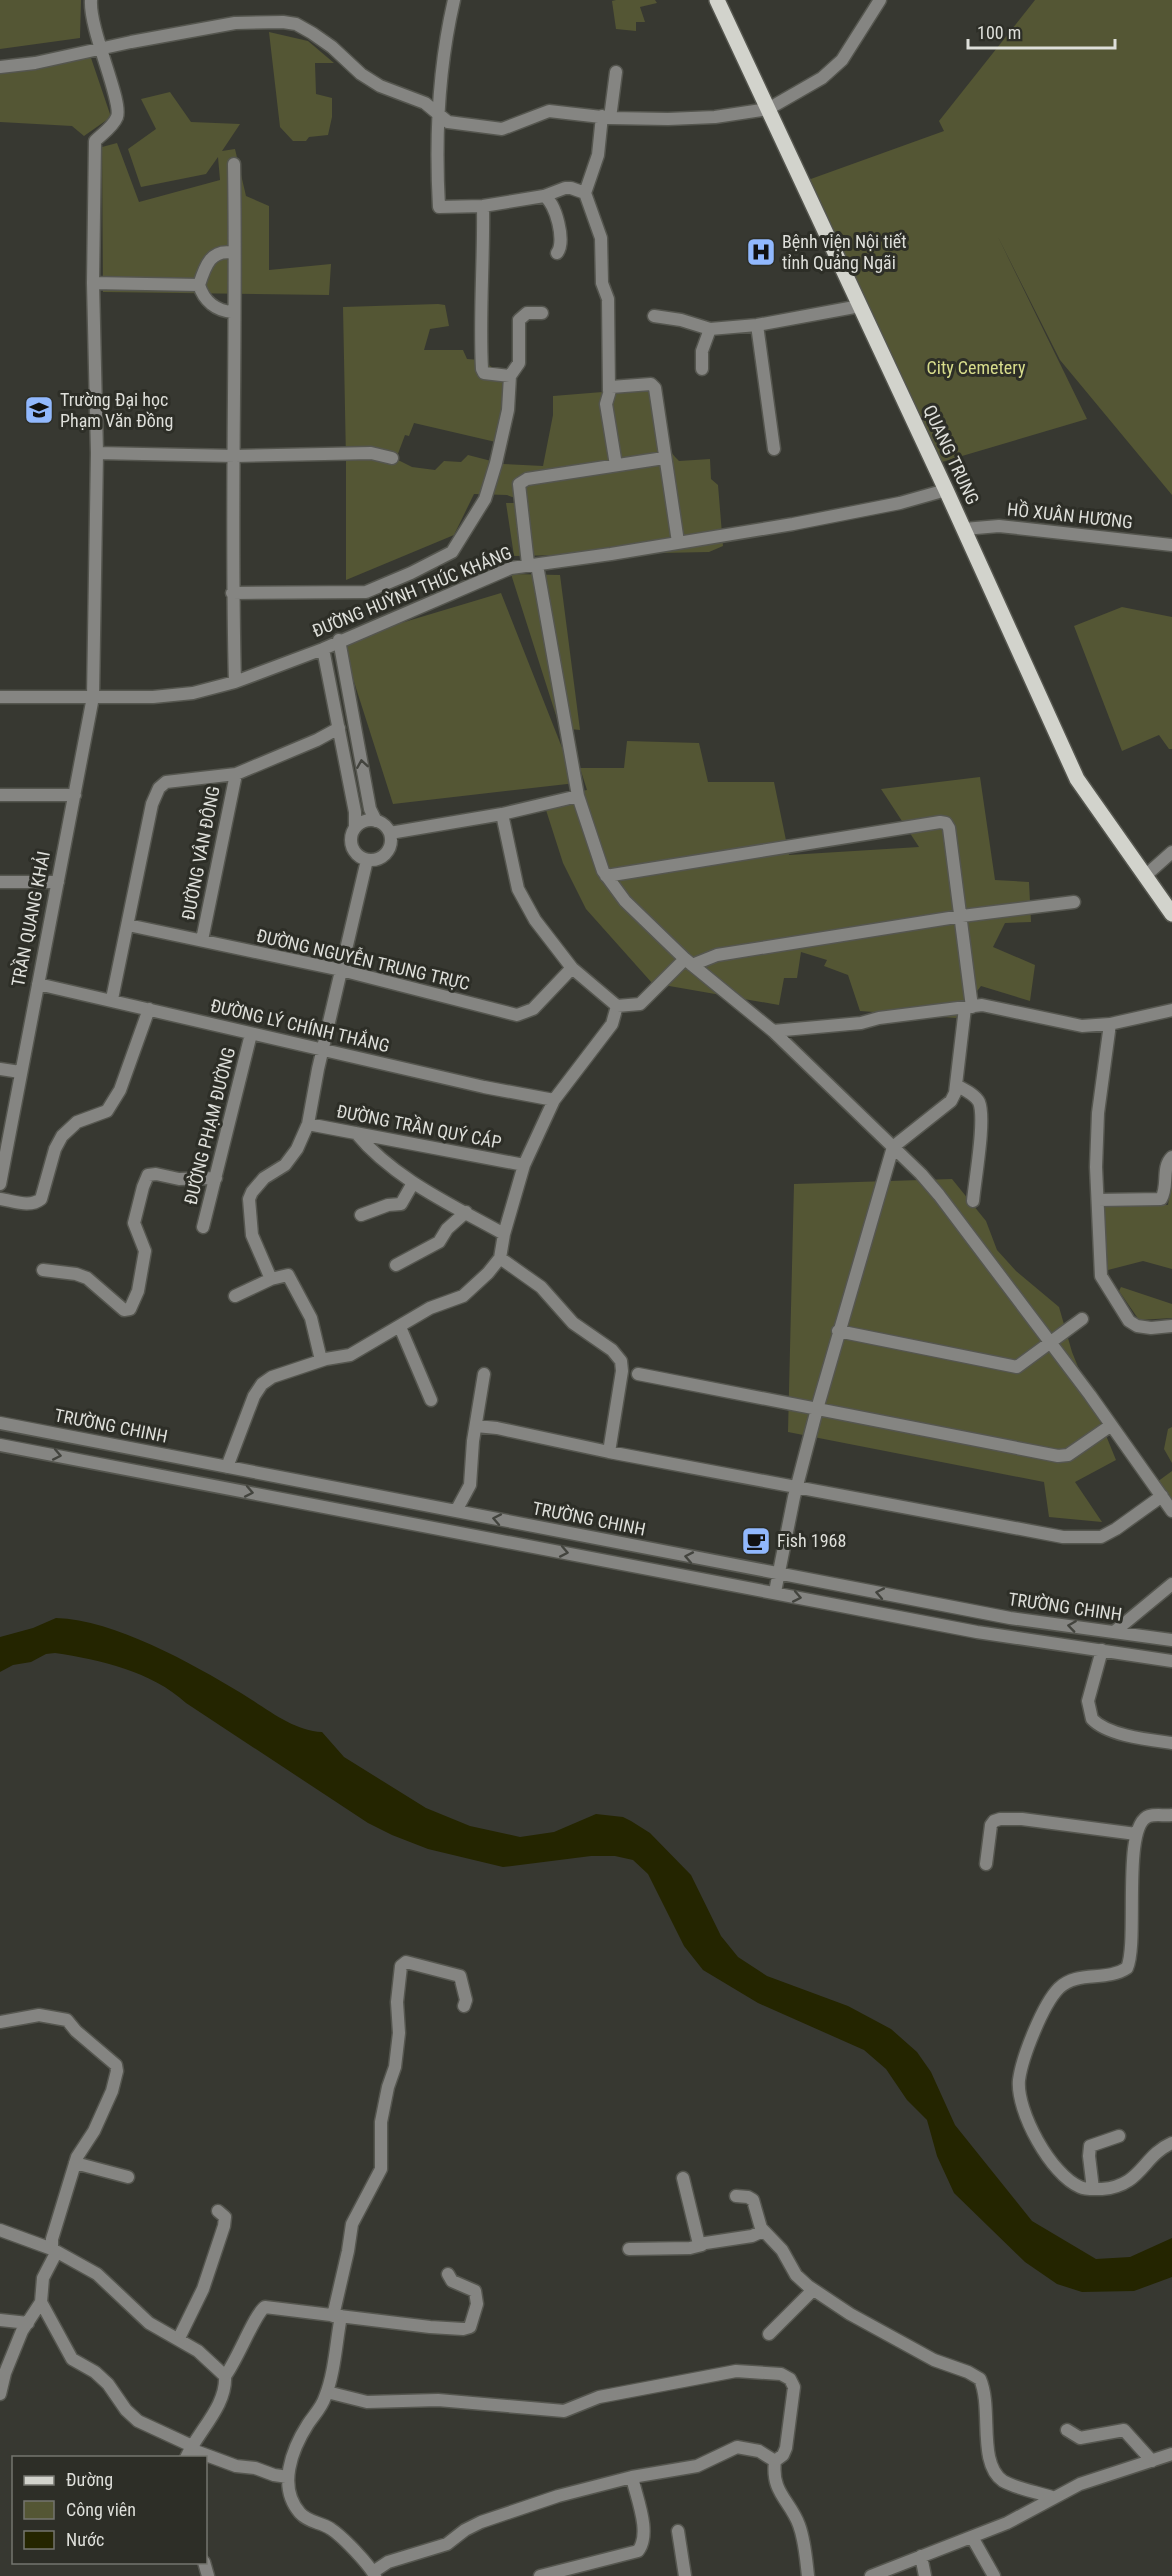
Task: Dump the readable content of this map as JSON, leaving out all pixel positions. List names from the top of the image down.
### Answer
{
  "streets": {
    "main road": ["QUANG TRUNG"],
    "street": [
      "HỒ XUÂN HƯƠNG",
      "ĐƯỜNG HUỲNH THÚC KHÁNG",
      "ĐƯỜNG VÂN ĐÔNG",
      "TRẦN QUANG KHẢI",
      "ĐƯỜNG NGUYỄN TRUNG TRỰC",
      "ĐƯỜNG LÝ CHÍNH THẮNG",
      "ĐƯỜNG PHẠM ĐƯỜNG",
      "ĐƯỜNG TRẦN QUÝ CÁP",
      "TRƯỜNG CHINH"
    ]
  },
  "crossings": [
    ["QUANG TRUNG", "HỒ XUÂN HƯƠNG"],
    ["QUANG TRUNG", "ĐƯỜNG HUỲNH THÚC KHÁNG"],
    ["ĐƯỜNG HUỲNH THÚC KHÁNG", "TRẦN QUANG KHẢI"],
    ["ĐƯỜNG VÂN ĐÔNG", "ĐƯỜNG NGUYỄN TRUNG TRỰC"],
    ["TRẦN QUANG KHẢI", "ĐƯỜNG LÝ CHÍNH THẮNG"],
    ["ĐƯỜNG LÝ CHÍNH THẮNG", "ĐƯỜNG PHẠM ĐƯỜNG"]
  ],
  "parks": ["City Cemetery"],
  "places": {
    "hospital": ["Bệnh viện Nội tiết tỉnh Quảng Ngãi"],
    "school or university": ["Trường Đại học Phạm Văn Đồng"],
    "cafe": ["Fish 1968"]
  },
  "legend": ["Đường", "Công viên", "Nước"],
  "scale_bar": "100 m"
}
